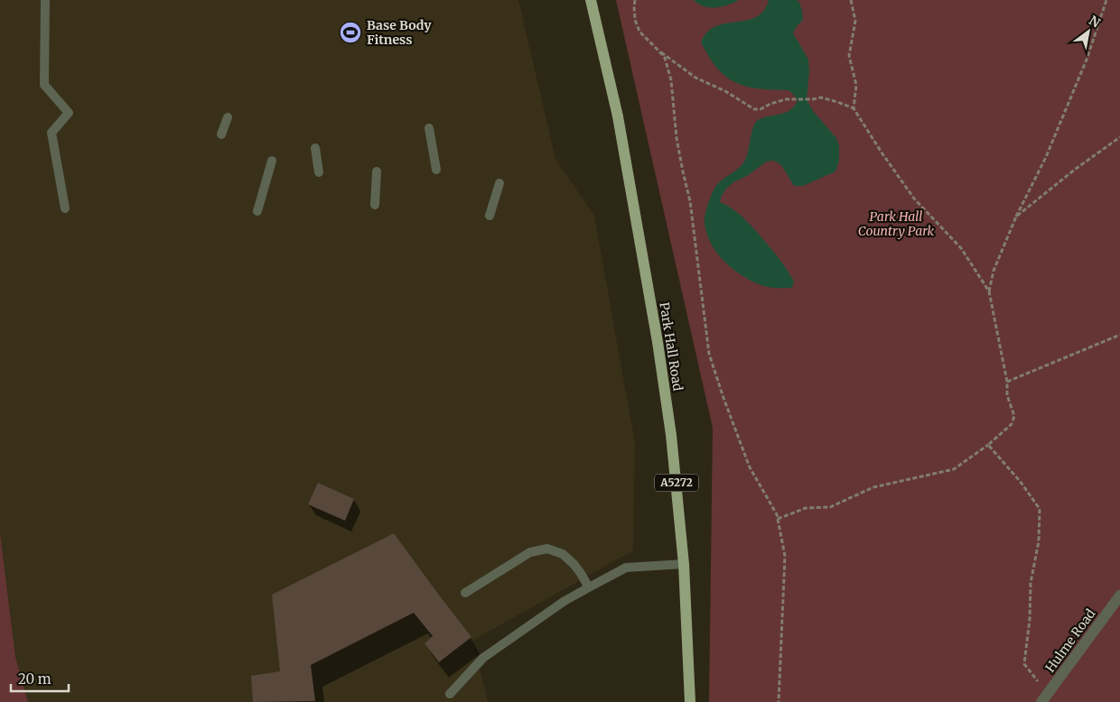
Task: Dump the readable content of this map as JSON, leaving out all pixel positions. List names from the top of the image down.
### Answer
{
  "streets": {
    "main road": ["Park Hall Road", "A5272"],
    "street": ["Hulme Road"]
  },
  "parks": ["Park Hall Country Park"],
  "places": {
    "sports": ["Base Body Fitness"]
  },
  "scale_bar": "20 m",
  "north": "top right"
}
